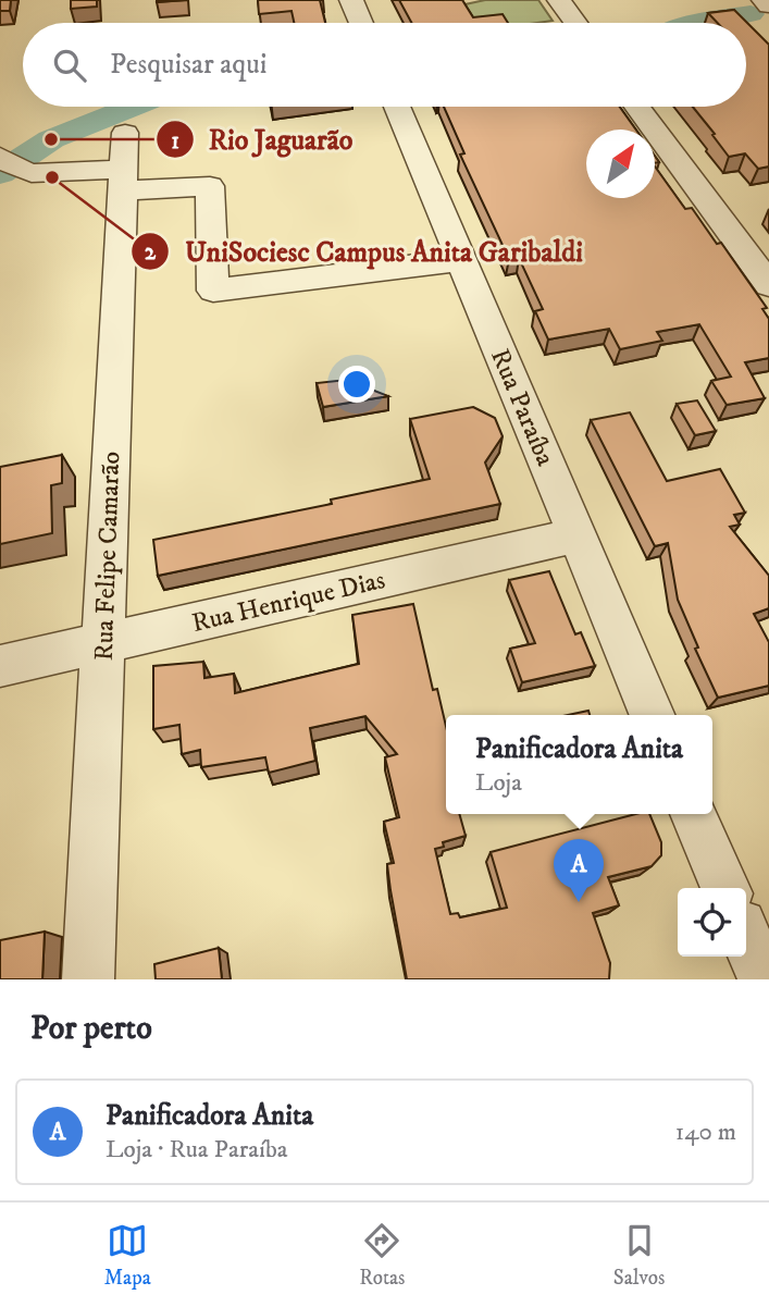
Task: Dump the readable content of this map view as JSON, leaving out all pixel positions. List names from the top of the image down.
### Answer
{
  "streets": {
    "street": ["Rua Paraíba", "Rua Felipe Camarão", "Rua Henrique Dias"]
  },
  "crossings": [
    ["Rua Paraíba", "Rua Henrique Dias"],
    ["Rua Felipe Camarão", "Rua Henrique Dias"]
  ],
  "places": ["Rio Jaguarão", "UniSociesc Campus Anita Garibaldi"],
  "north": "top right",
  "page": {
    "search": "Pesquisar aqui",
    "popup": ["Panificadora Anita", "Loja"],
    "pins": "A",
    "heading": "Por perto",
    "list": [
      {
        "mark": "A",
        "name": "Panificadora Anita",
        "note": "Loja · Rua Paraíba",
        "value": "140 m"
      }
    ],
    "nav": ["Mapa", "Rotas", "Salvos"]
  }
}
